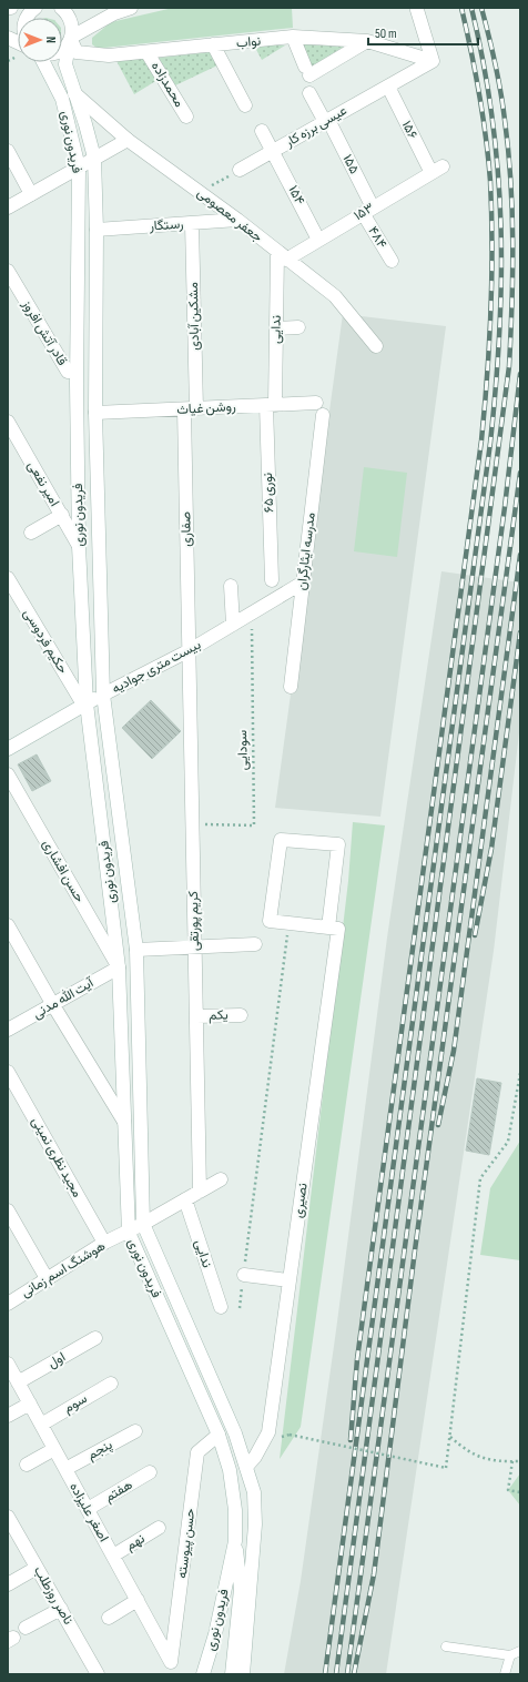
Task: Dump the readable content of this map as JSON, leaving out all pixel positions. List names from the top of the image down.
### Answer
{
  "streets": {
    "street": [
      "نواب",
      "محمدزاده",
      "عیسی برزه کار",
      "۱۵۶",
      "فریدون نوری",
      "۱۵۵",
      "۱۵۴",
      "۱۵۳",
      "جعفر معصومی",
      "رستگار",
      "۴۸۴",
      "مشکین آبادی",
      "ندایی",
      "قادر آتش افروز",
      "روشن غیاث",
      "امیر نفعی",
      "نوری ۶۵",
      "صفاری",
      "مدرسه ایثارگران",
      "حکیم فردوسی",
      "بیست متری جوادیه",
      "حسن افشاری",
      "کریم پورتقی",
      "آیت‌ الله مدنی",
      "یکم",
      "مجید نظری نمینی",
      "نصیری",
      "هوشنگ اسم زمانی",
      "اول",
      "سوم",
      "پنجم",
      "هفتم",
      "اصغر علیزاده",
      "نهم",
      "حسن پیوسته",
      "ناصر روزطلب"
    ],
    "path": ["سودایی"]
  },
  "crossings": [
    ["نواب", "محمدزاده"],
    ["نواب", "عیسی برزه کار"],
    ["نواب", "فریدون نوری"],
    ["عیسی برزه کار", "۱۵۶"],
    ["عیسی برزه کار", "۱۵۵"],
    ["عیسی برزه کار", "۱۵۴"],
    ["۱۵۶", "۱۵۳"],
    ["فریدون نوری", "جعفر معصومی"],
    ["فریدون نوری", "رستگار"],
    ["فریدون نوری", "روشن غیاث"],
    ["فریدون نوری", "امیر نفعی"],
    ["فریدون نوری", "حکیم فردوسی"],
    ["فریدون نوری", "بیست متری جوادیه"],
    ["فریدون نوری", "حسن افشاری"],
    ["فریدون نوری", "آیت‌ الله مدنی"],
    ["فریدون نوری", "نصیری"],
    ["فریدون نوری", "هوشنگ اسم زمانی"],
    ["فریدون نوری", "حسن پیوسته"],
    ["۱۵۵", "۱۵۳"],
    ["۱۵۵", "۴۸۴"],
    ["۱۵۴", "۱۵۳"],
    ["۱۵۳", "جعفر معصومی"],
    ["۱۵۳", "۴۸۴"],
    ["۱۵۳", "ندایی"],
    ["جعفر معصومی", "رستگار"],
    ["جعفر معصومی", "ندایی"],
    ["رستگار", "مشکین آبادی"],
    ["مشکین آبادی", "روشن غیاث"],
    ["مشکین آبادی", "صفاری"],
    ["ندایی", "روشن غیاث"],
    ["ندایی", "نوری ۶۵"],
    ["روشن غیاث", "نوری ۶۵"],
    ["روشن غیاث", "صفاری"],
    ["صفاری", "بیست متری جوادیه"],
    ["صفاری", "کریم پورتقی"],
    ["مدرسه ایثارگران", "بیست متری جوادیه"],
    ["حکیم فردوسی", "بیست متری جوادیه"],
    ["بیست متری جوادیه", "سودایی"],
    ["بیست متری جوادیه", "کریم پورتقی"],
    ["سودایی", "کریم پورتقی"],
    ["حسن افشاری", "آیت‌ الله مدنی"],
    ["کریم پورتقی", "یکم"],
    ["مجید نظری نمینی", "هوشنگ اسم زمانی"],
    ["اول", "اصغر علیزاده"],
    ["سوم", "اصغر علیزاده"],
    ["پنجم", "اصغر علیزاده"],
    ["هفتم", "اصغر علیزاده"],
    ["اصغر علیزاده", "نهم"],
    ["اصغر علیزاده", "حسن پیوسته"]
  ],
  "scale_bar": "50 m",
  "north": "right"
}
